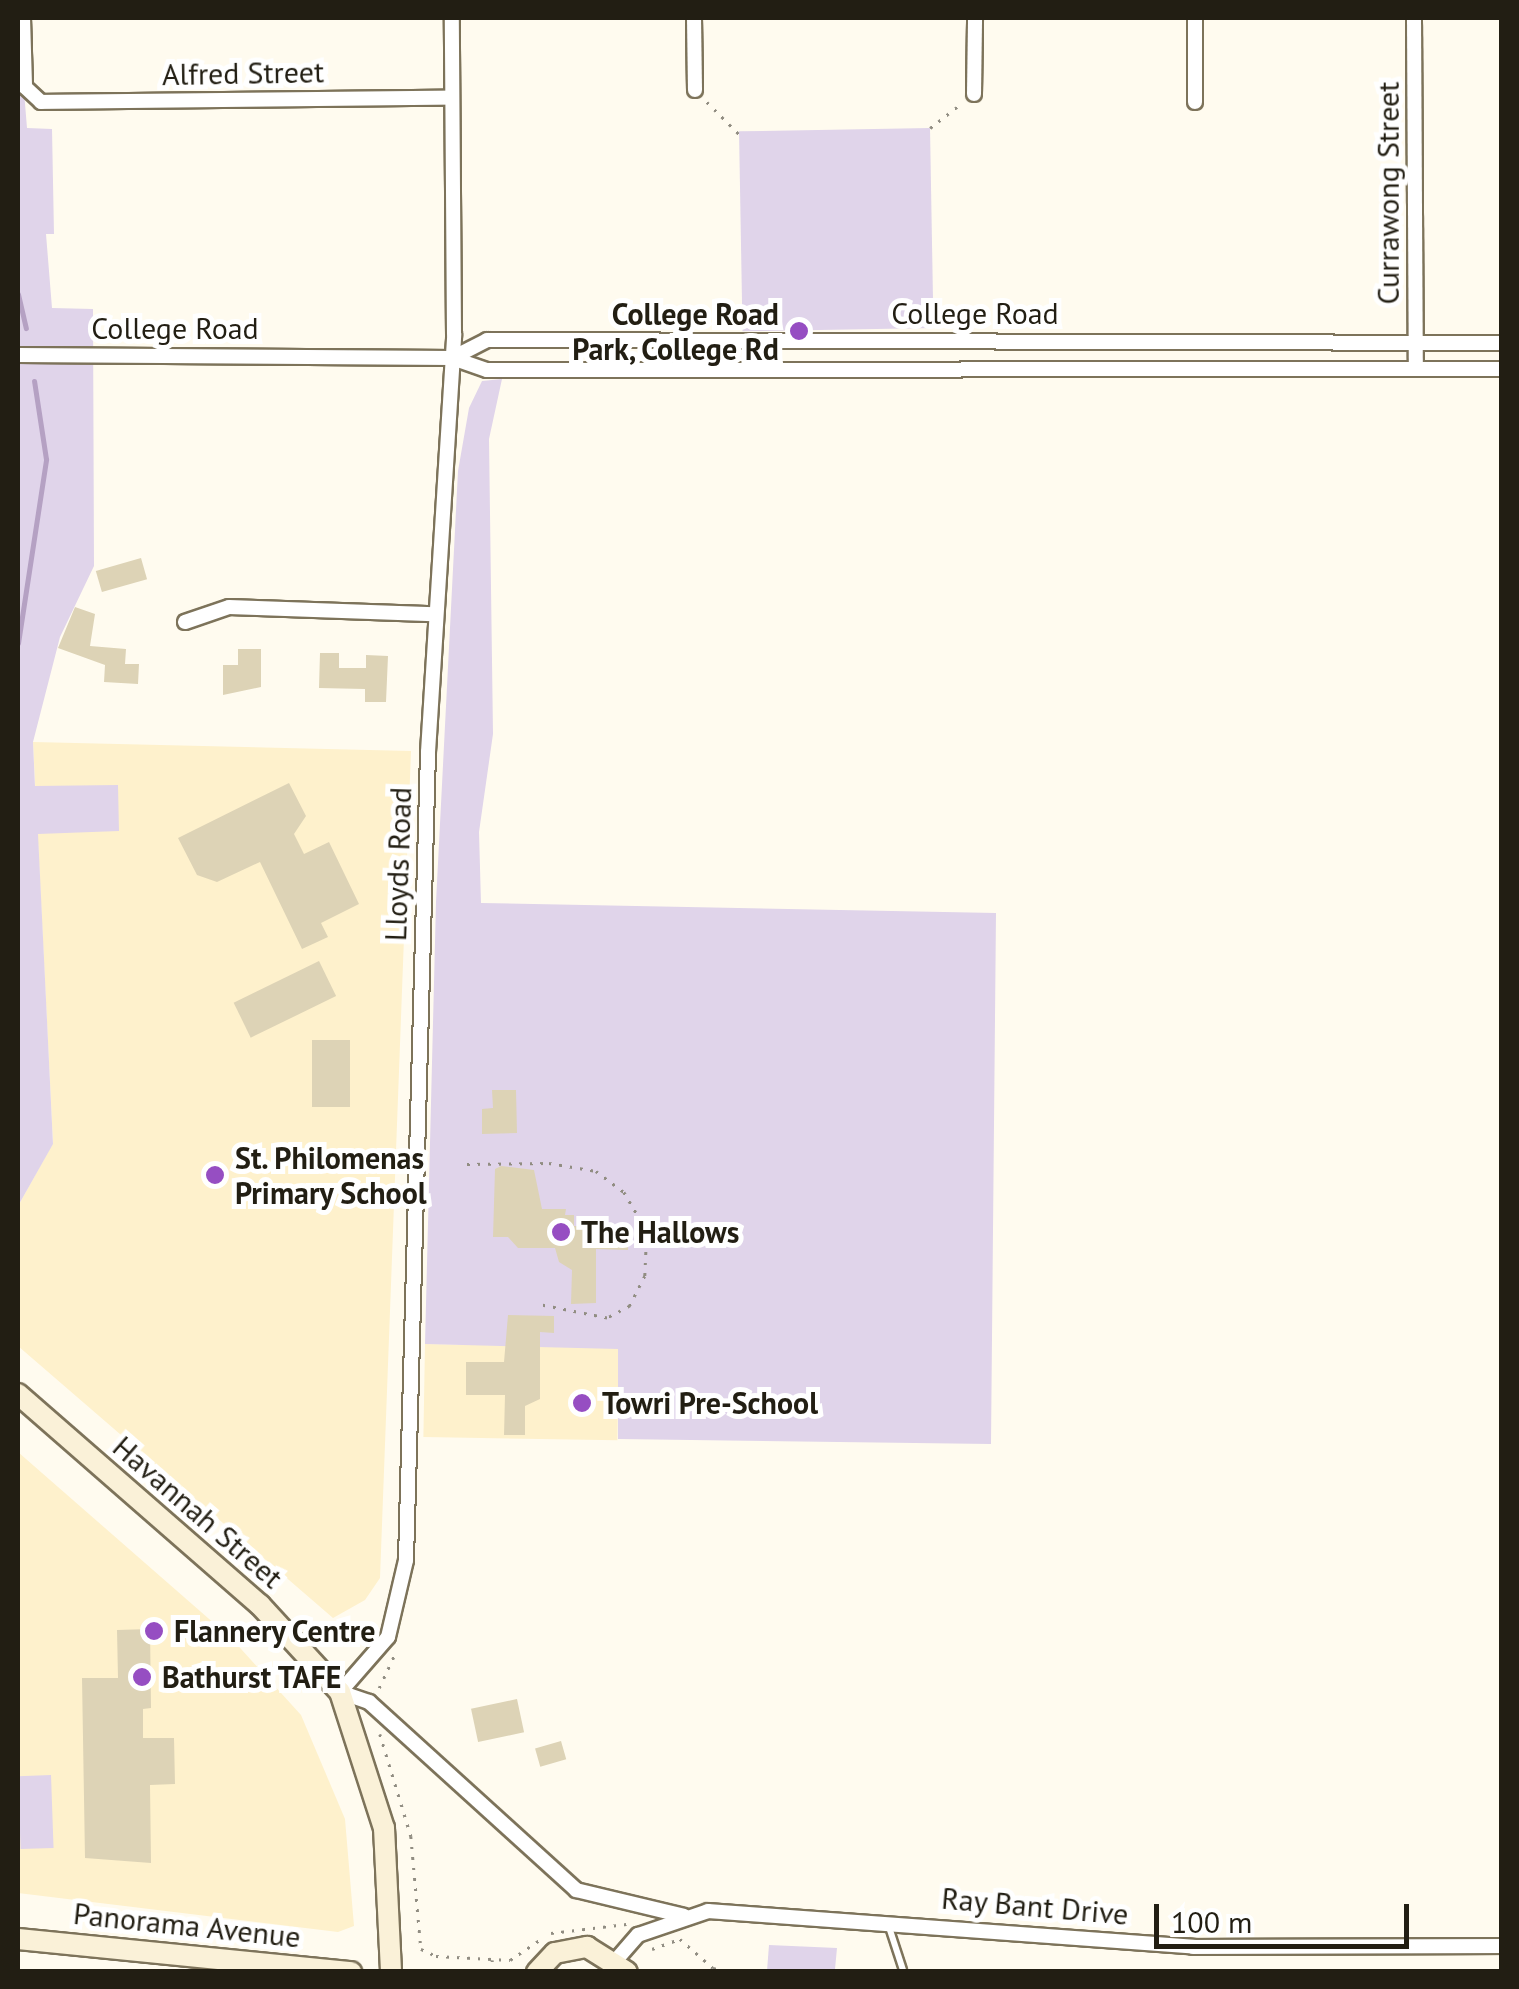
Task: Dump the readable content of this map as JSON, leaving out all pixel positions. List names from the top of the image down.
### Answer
{
  "streets": {
    "street": [
      "Alfred Street",
      "Currawong Street",
      "College Road",
      "Lloyds Road",
      "Havannah Street",
      "Ray Bant Drive",
      "Panorama Avenue"
    ]
  },
  "crossings": [
    ["Alfred Street", "Lloyds Road"],
    ["Currawong Street", "College Road"],
    ["College Road", "Lloyds Road"],
    ["Lloyds Road", "Havannah Street"],
    ["Lloyds Road", "Ray Bant Drive"],
    ["Havannah Street", "Ray Bant Drive"]
  ],
  "places": [
    "College Road Park, College Rd",
    "St. Philomenas Primary School",
    "The Hallows",
    "Towri Pre-School",
    "Flannery Centre",
    "Bathurst TAFE"
  ],
  "scale_bar": "100 m"
}
